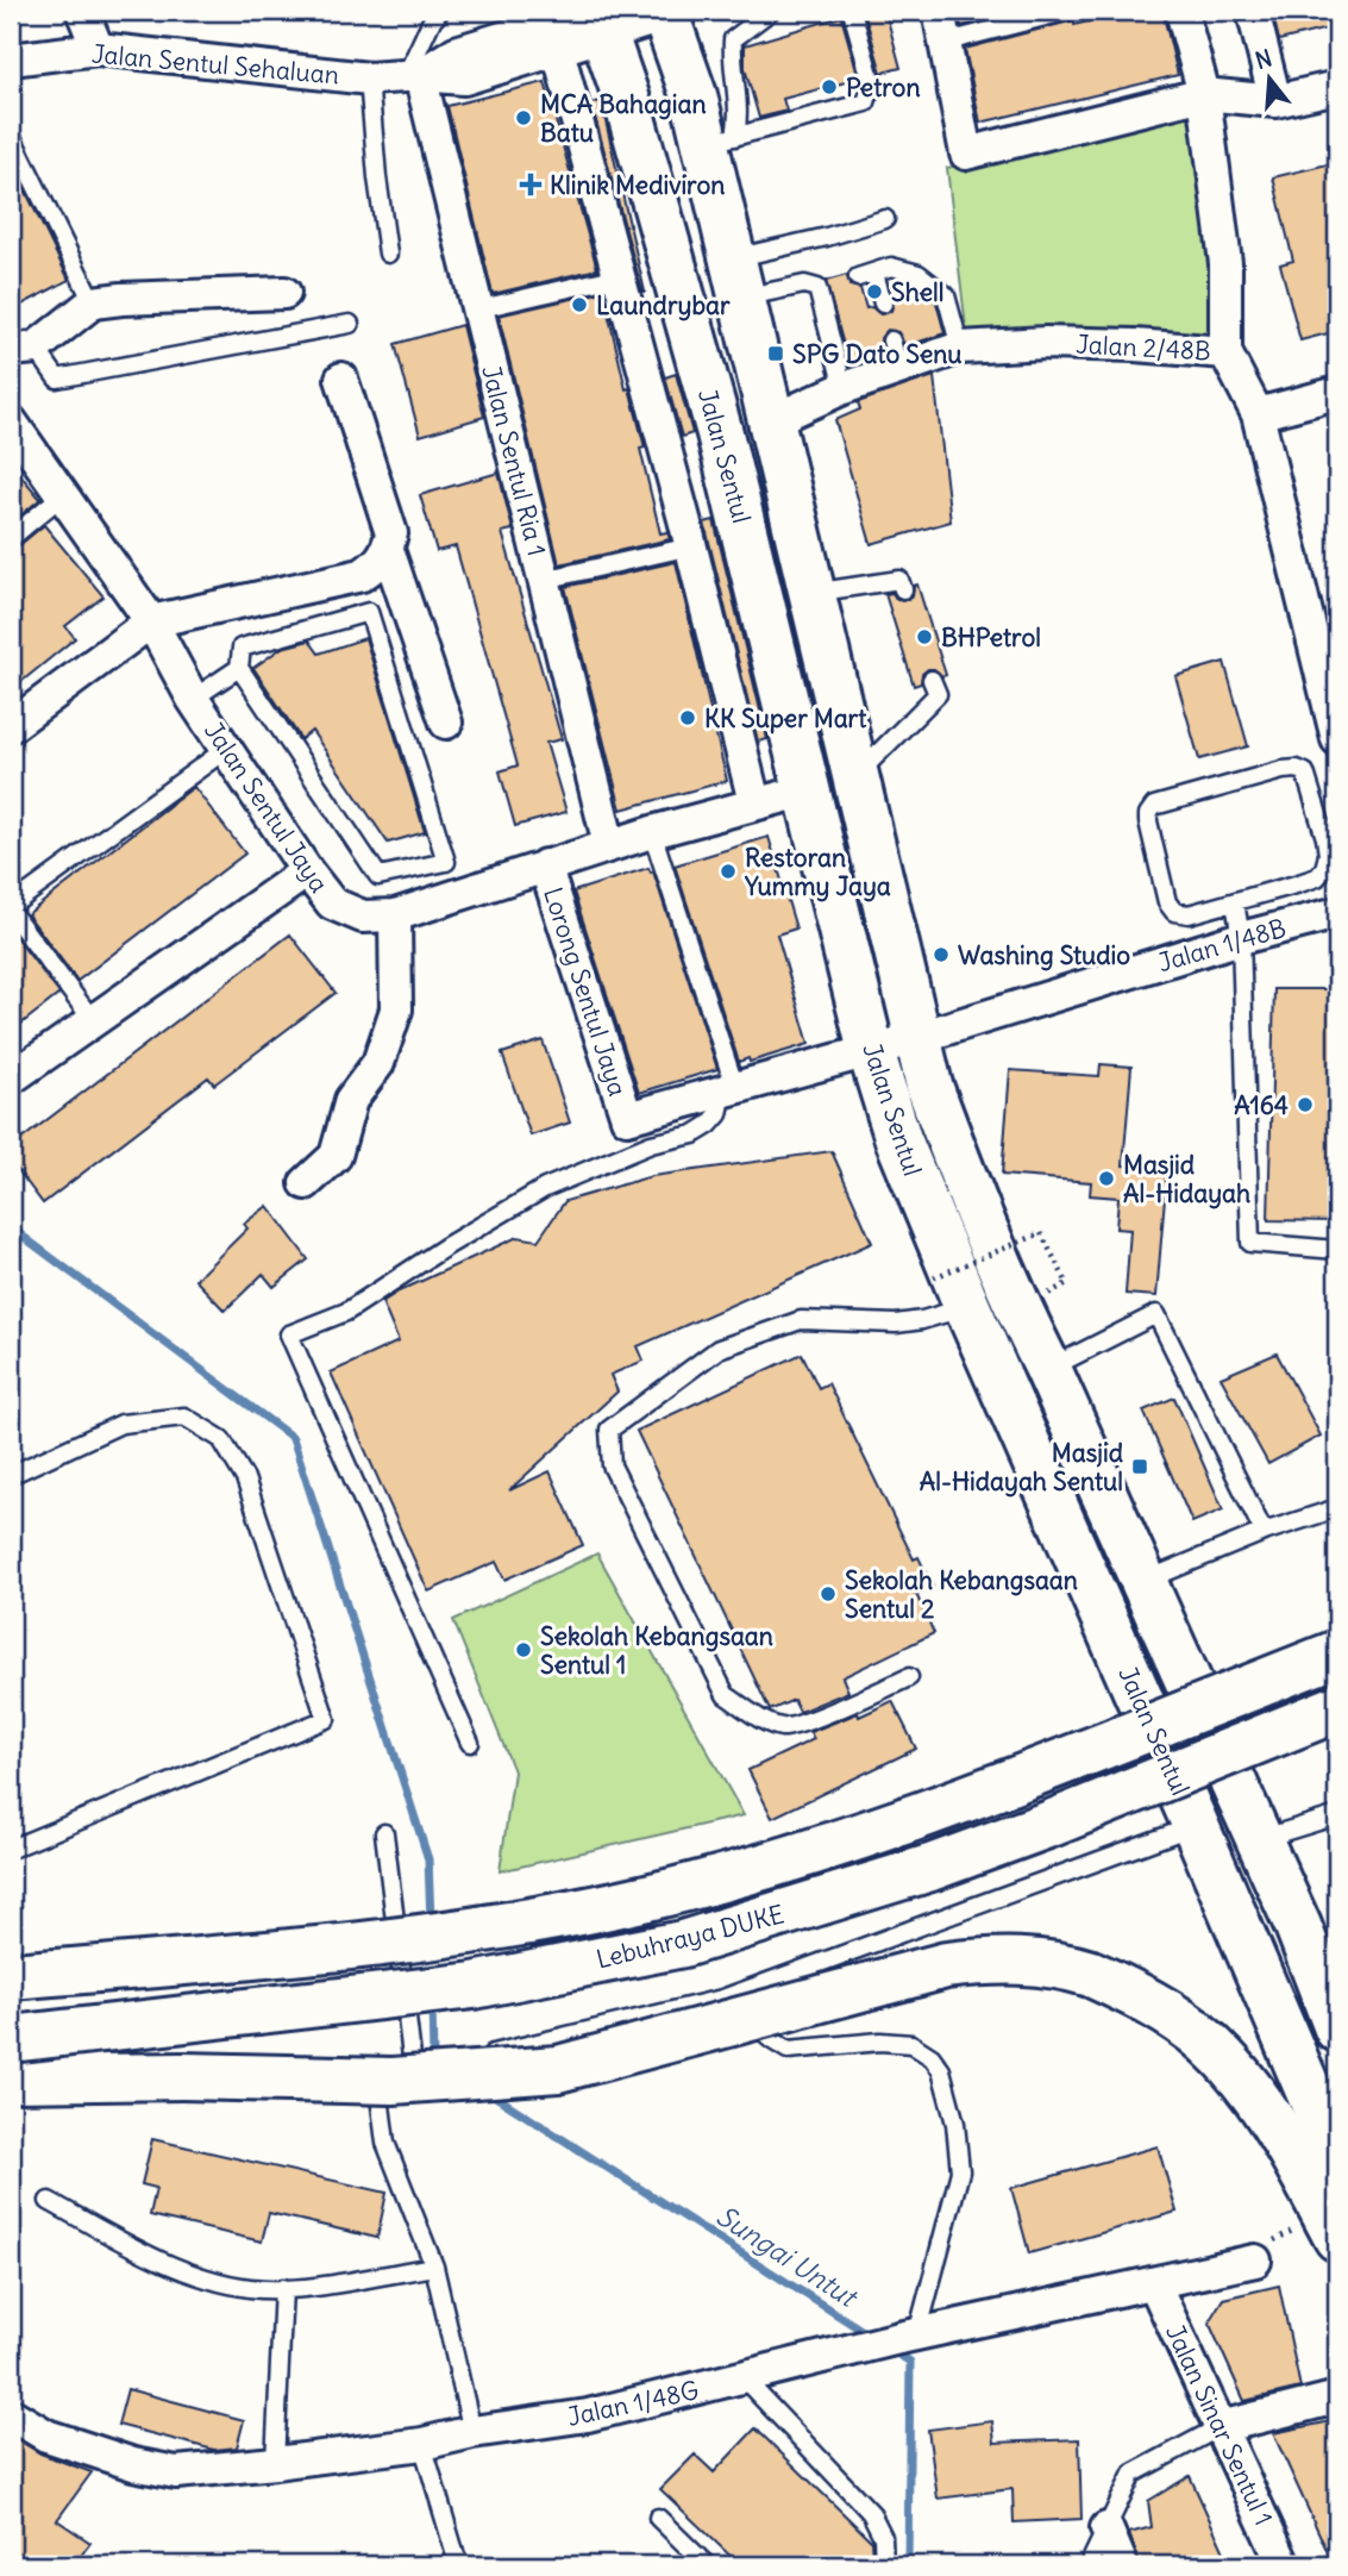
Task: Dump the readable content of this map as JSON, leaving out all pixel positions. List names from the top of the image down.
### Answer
{
  "streets": {
    "main road": ["Jalan Sentul", "Lebuhraya DUKE"],
    "street": [
      "Jalan Sentul Sehaluan",
      "Jalan 2/48B",
      "Jalan Sentul Ria 1",
      "Jalan Sentul Jaya",
      "Jalan 1/48B",
      "Lorong Sentul Jaya",
      "Jalan 1/48G",
      "Jalan Sinar Sentul 1"
    ]
  },
  "crossings": [
    ["Jalan Sentul Sehaluan", "Jalan Sentul"],
    ["Jalan Sentul Sehaluan", "Jalan Sentul Ria 1"],
    ["Jalan 2/48B", "Jalan Sentul"],
    ["Jalan Sentul", "Jalan Sentul Jaya"],
    ["Jalan Sentul", "Jalan 1/48B"],
    ["Jalan Sentul Ria 1", "Jalan Sentul Jaya"],
    ["Jalan Sentul Jaya", "Lorong Sentul Jaya"],
    ["Jalan 1/48B", "Lorong Sentul Jaya"],
    ["Jalan 1/48G", "Jalan Sinar Sentul 1"]
  ],
  "water": ["Sungai Untut"],
  "places": {
    "other": [
      "Petron",
      "MCA Bahagian Batu",
      "Shell",
      "Laundrybar",
      "BHPetrol",
      "KK Super Mart",
      "Restoran Yummy Jaya",
      "Washing Studio",
      "A164",
      "Masjid Al-Hidayah",
      "Sekolah Kebangsaan Sentul 2",
      "Sekolah Kebangsaan Sentul 1"
    ],
    "health": ["Klinik Mediviron"],
    "transit": ["SPG Dato Senu", "Masjid Al-Hidayah Sentul"]
  },
  "north": "top"
}
